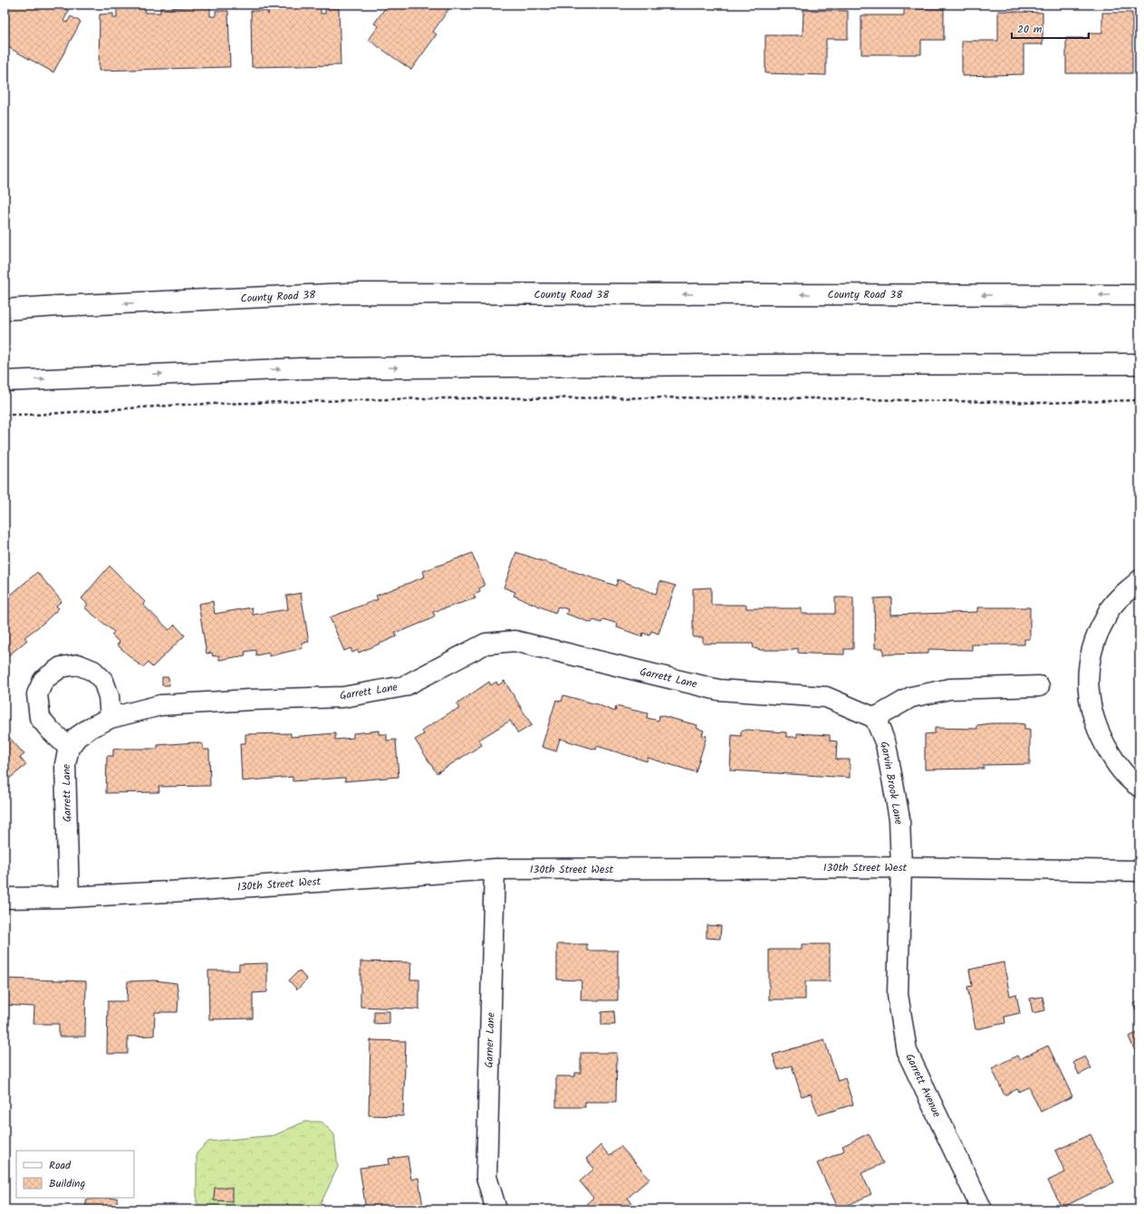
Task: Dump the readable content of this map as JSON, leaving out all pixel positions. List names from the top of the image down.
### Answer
{
  "streets": {
    "street": [
      "County Road 38",
      "Garrett Lane",
      "Garvin Brook Lane",
      "130th Street West",
      "Garner Lane",
      "Garrett Avenue"
    ]
  },
  "crossings": [
    ["Garrett Lane", "Garvin Brook Lane"],
    ["Garrett Lane", "130th Street West"],
    ["Garvin Brook Lane", "130th Street West"],
    ["Garvin Brook Lane", "Garrett Avenue"],
    ["130th Street West", "Garner Lane"],
    ["130th Street West", "Garrett Avenue"]
  ],
  "legend": ["Road", "Building"],
  "scale_bar": "20 m"
}
